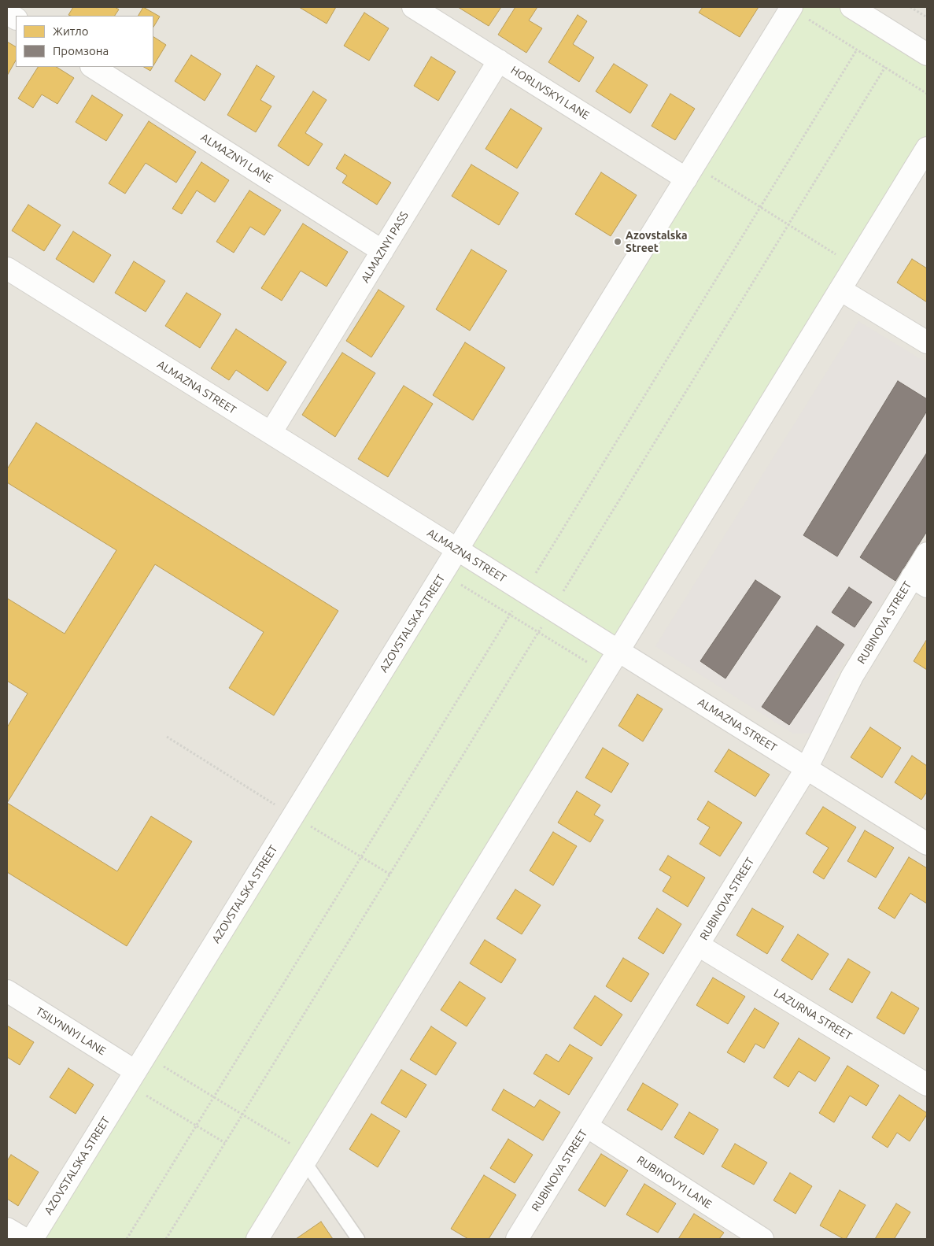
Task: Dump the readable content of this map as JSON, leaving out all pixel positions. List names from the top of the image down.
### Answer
{
  "streets": {
    "street": [
      "HORLIVSKYI LANE",
      "ALMAZNYI LANE",
      "ALMAZNYI PASS",
      "ALMAZNA STREET",
      "RUBINOVA STREET",
      "AZOVSTALSKA STREET",
      "LAZURNA STREET",
      "TSILYNNYI LANE",
      "RUBINOVYI LANE"
    ]
  },
  "crossings": [
    ["HORLIVSKYI LANE", "ALMAZNYI PASS"],
    ["HORLIVSKYI LANE", "AZOVSTALSKA STREET"],
    ["ALMAZNYI LANE", "ALMAZNYI PASS"],
    ["ALMAZNYI PASS", "ALMAZNA STREET"],
    ["ALMAZNA STREET", "RUBINOVA STREET"],
    ["ALMAZNA STREET", "AZOVSTALSKA STREET"],
    ["RUBINOVA STREET", "LAZURNA STREET"],
    ["RUBINOVA STREET", "RUBINOVYI LANE"],
    ["AZOVSTALSKA STREET", "TSILYNNYI LANE"]
  ],
  "places": ["Azovstalska Street"],
  "legend": ["Житло", "Промзона"]
}
